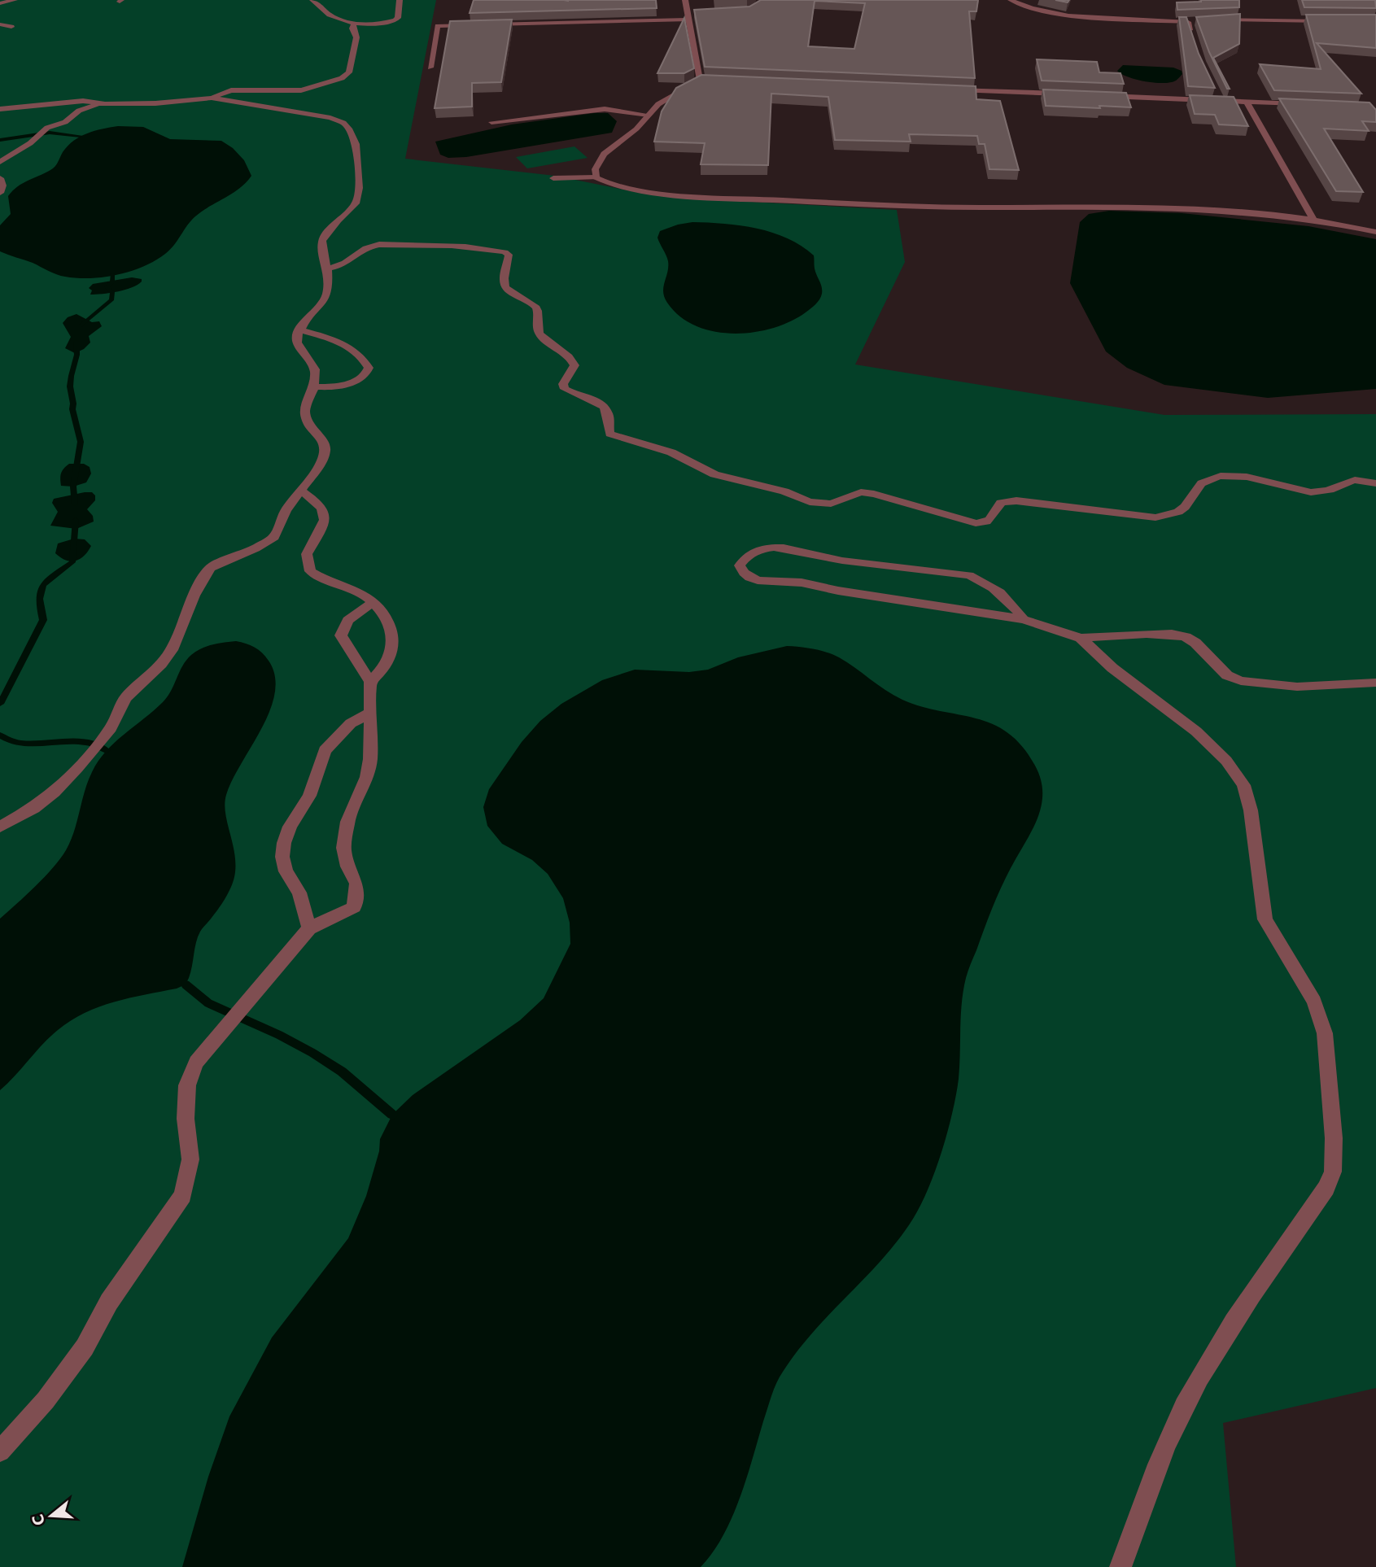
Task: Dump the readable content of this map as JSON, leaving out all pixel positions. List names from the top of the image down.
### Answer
{
  "north": "left"
}
